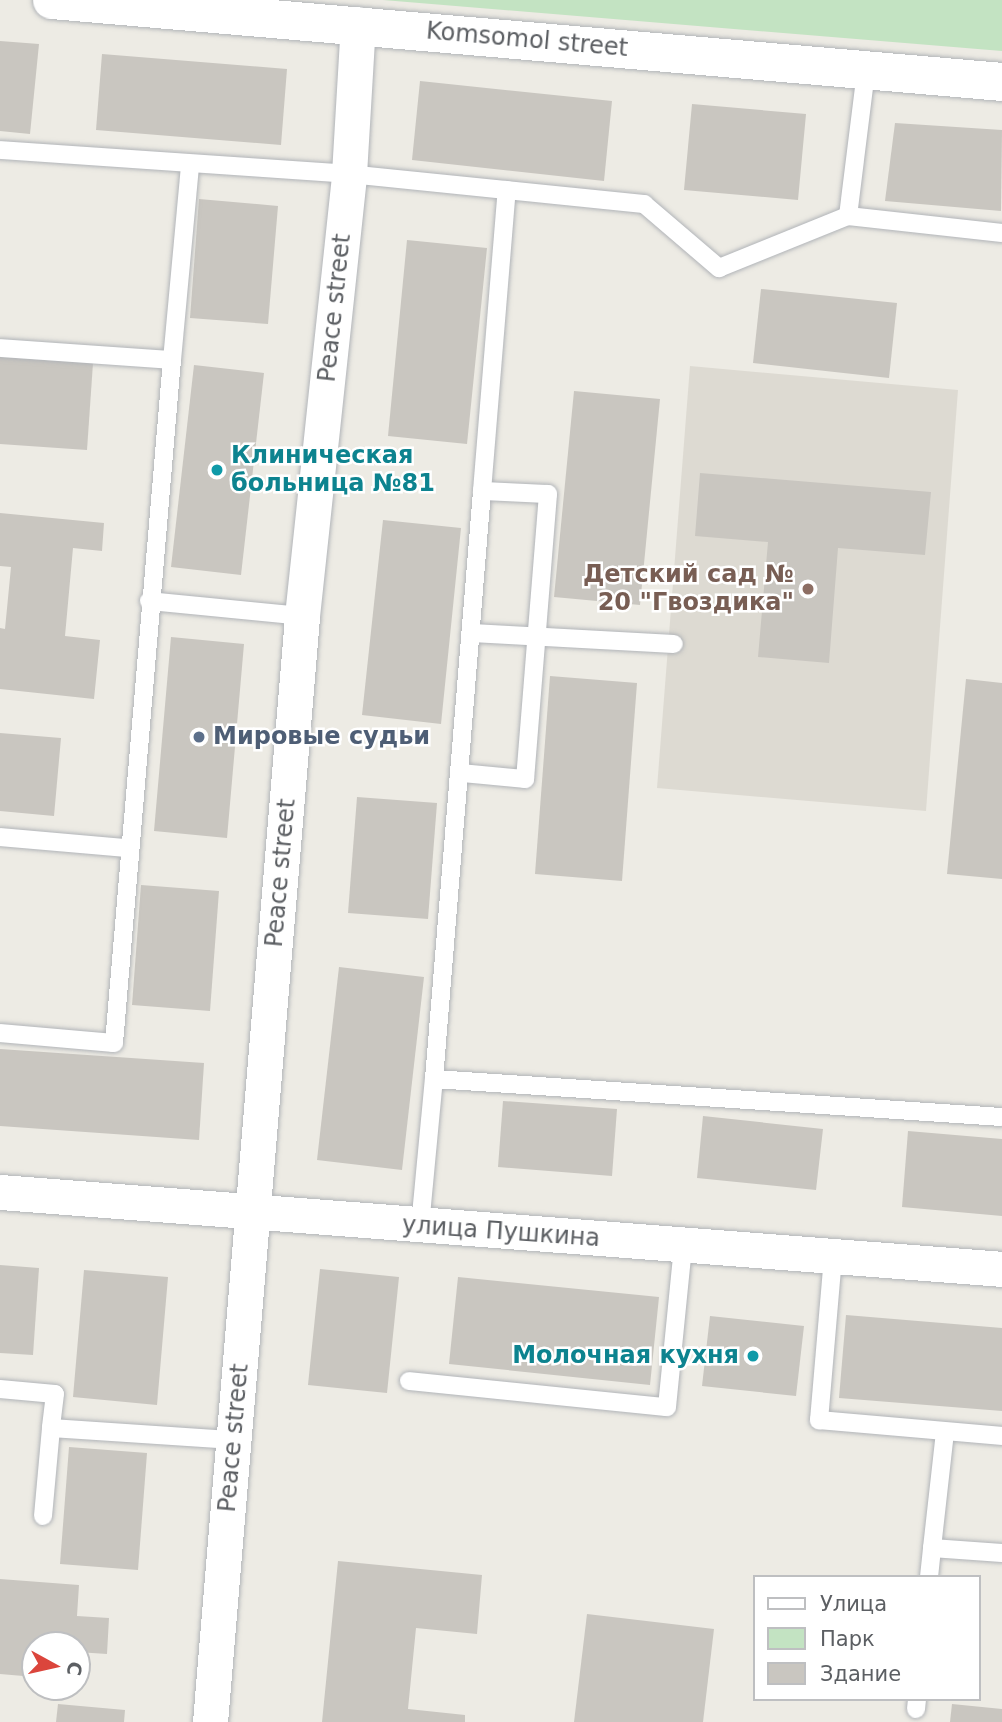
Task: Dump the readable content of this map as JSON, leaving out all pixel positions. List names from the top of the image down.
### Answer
{
  "streets": {
    "main road": ["Komsomol street"],
    "street": ["Peace street", "улица Пушкина"]
  },
  "crossings": [
    ["Komsomol street", "Peace street"],
    ["Peace street", "улица Пушкина"]
  ],
  "places": [
    "Клиническая больница №81",
    "Детский сад № 20 \"Гвоздика\"",
    "Мировые судьи",
    "Молочная кухня"
  ],
  "legend": ["Улица", "Парк", "Здание"],
  "north": "right"
}
